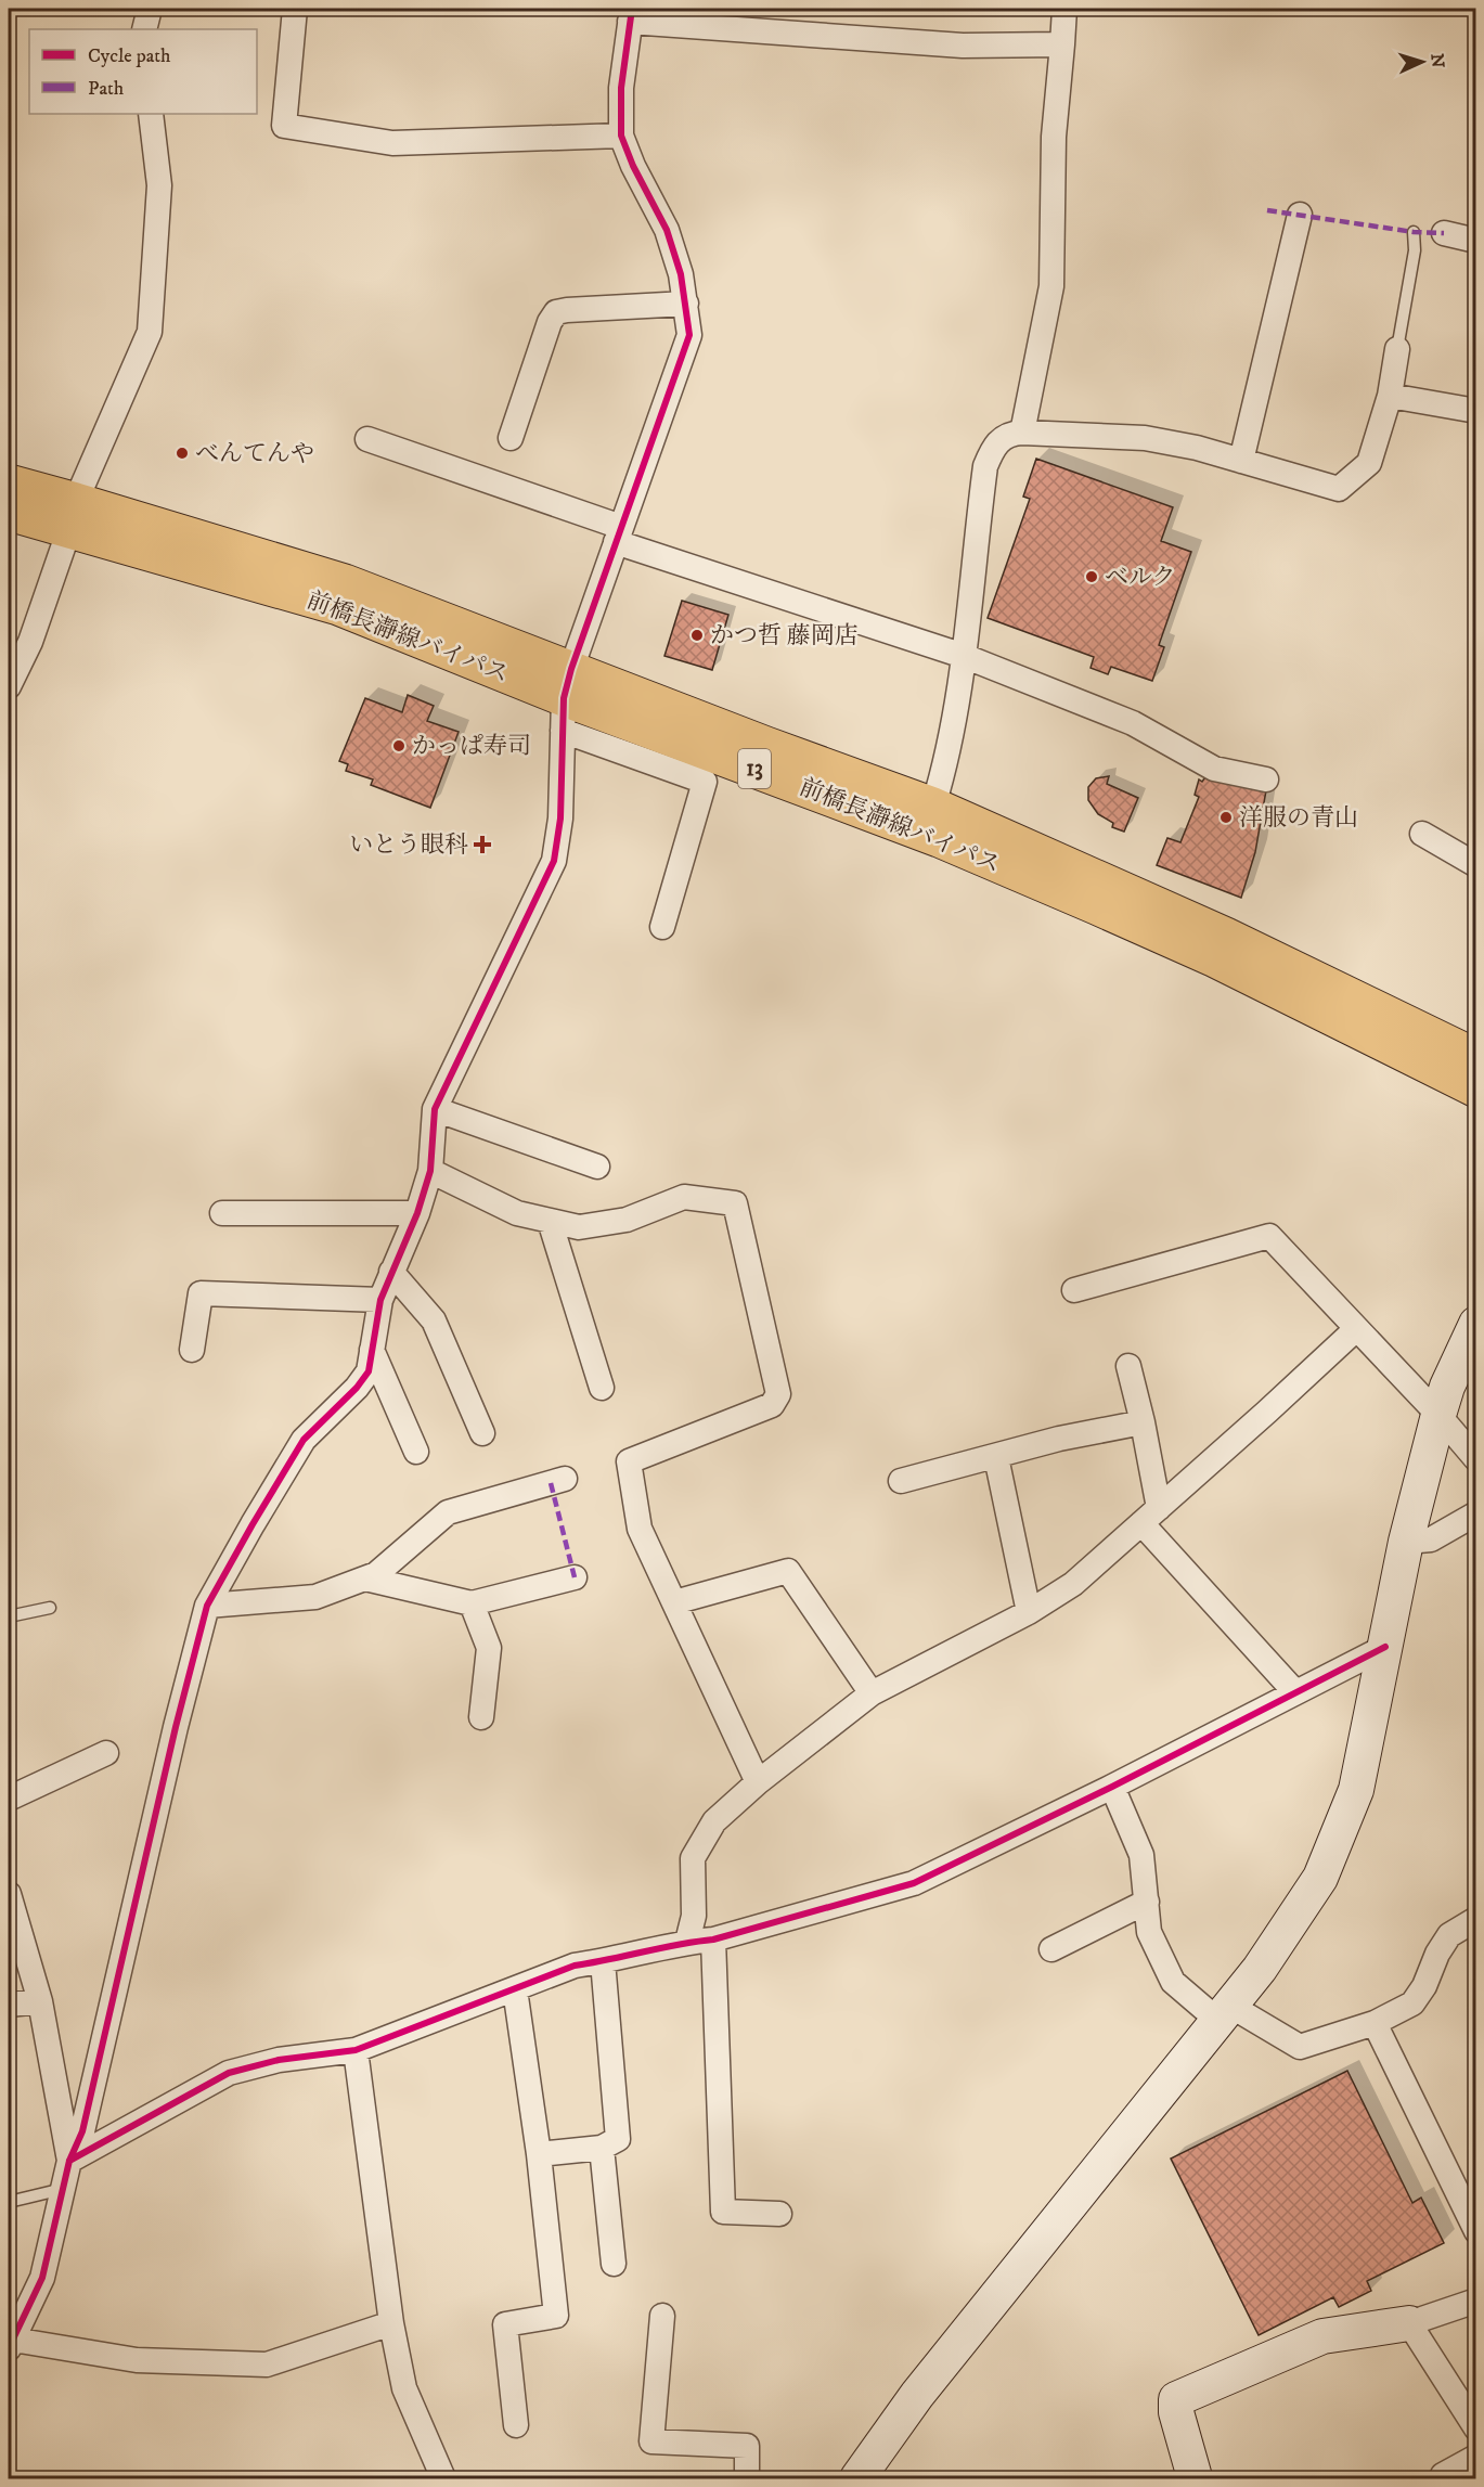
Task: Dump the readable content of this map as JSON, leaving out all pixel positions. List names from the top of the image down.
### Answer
{
  "streets": {
    "main road": ["前橋長瀞線バイパス", "13"]
  },
  "places": {
    "other": [
      "べんてんや",
      "ベルク",
      "かつ哲 藤岡店",
      "かっぱ寿司",
      "洋服の青山"
    ],
    "health": ["いとう眼科"]
  },
  "legend": ["Cycle path", "Path"],
  "north": "right"
}
